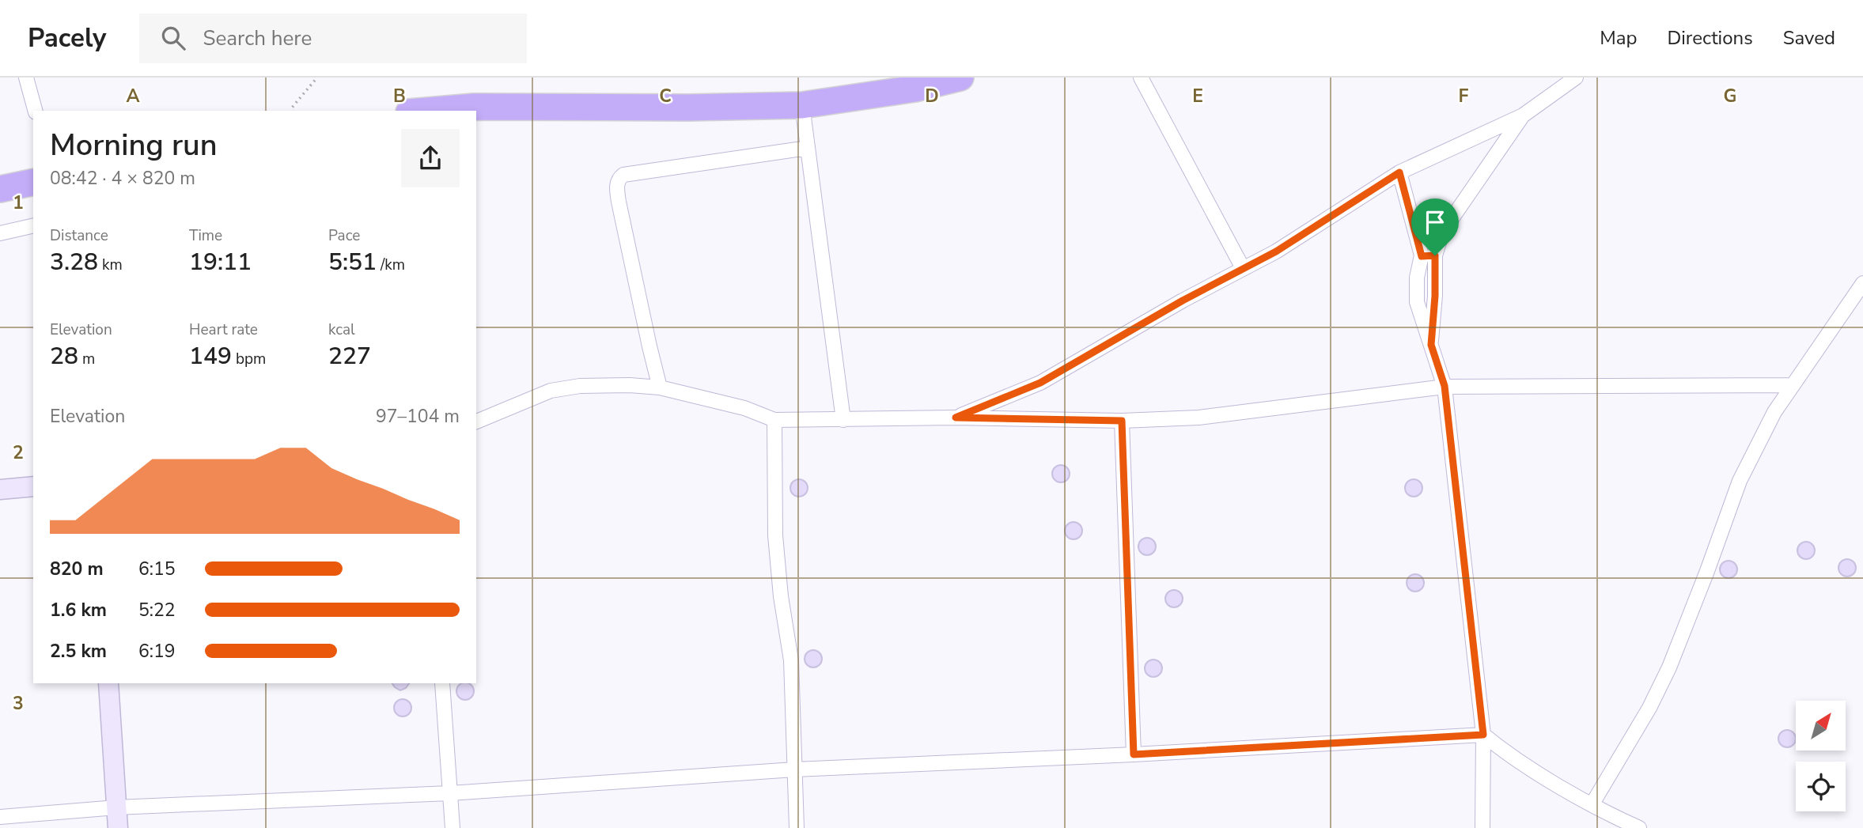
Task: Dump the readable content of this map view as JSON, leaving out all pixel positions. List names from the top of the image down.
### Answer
{
  "north": "top right",
  "page": {
    "header": "Pacely",
    "search": "Search here",
    "nav": ["Map", "Directions", "Saved"],
    "heading": ["Morning run", "08:42 · 4 × 820 m"],
    "stats": [
      ["Distance", "3.28 km"],
      ["Time", "19:11"],
      ["Pace", "5:51 /km"],
      ["Elevation", "28 m"],
      ["Heart rate", "149 bpm"],
      ["kcal", "227"]
    ],
    "chart": ["Elevation", "97–104 m"],
    "list": [
      {
        "name": "820 m",
        "note": "6:15"
      },
      {
        "name": "1.6 km",
        "note": "5:22"
      },
      {
        "name": "2.5 km",
        "note": "6:19"
      }
    ]
  },
  "grid": {
    "columns": [
      "A",
      "B",
      "C",
      "D",
      "E",
      "F",
      "G"
    ],
    "rows": ["1", "2", "3"]
  }
}
